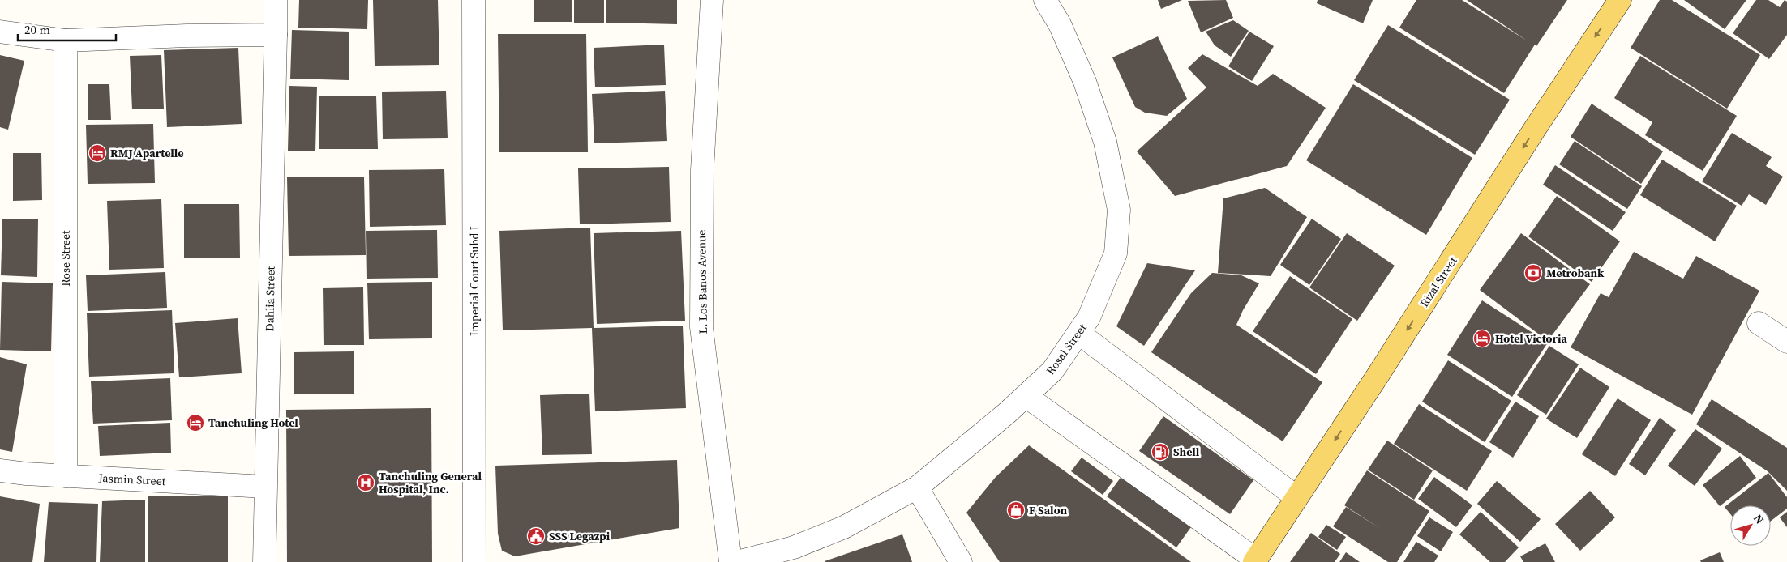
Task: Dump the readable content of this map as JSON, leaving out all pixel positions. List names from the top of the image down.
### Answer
{
  "streets": {
    "main road": ["Rizal Street"],
    "street": [
      "Rose Street",
      "Imperial Court Subd I",
      "L. Los Banos Avenue",
      "Dahlia Street",
      "Rosal Street",
      "Jasmin Street"
    ]
  },
  "crossings": [
    ["Rose Street", "Jasmin Street"],
    ["Dahlia Street", "Jasmin Street"]
  ],
  "one_way": ["Rizal Street"],
  "places": {
    "hotel": ["RMJ Apartelle", "Hotel Victoria", "Tanchuling Hotel"],
    "bank": ["Metrobank"],
    "fuel station": ["Shell"],
    "hospital": ["Tanchuling General Hospital, Inc."],
    "shop": ["F Salon"],
    "public building": ["SSS Legazpi"]
  },
  "scale_bar": "20 m",
  "north": "top right"
}
